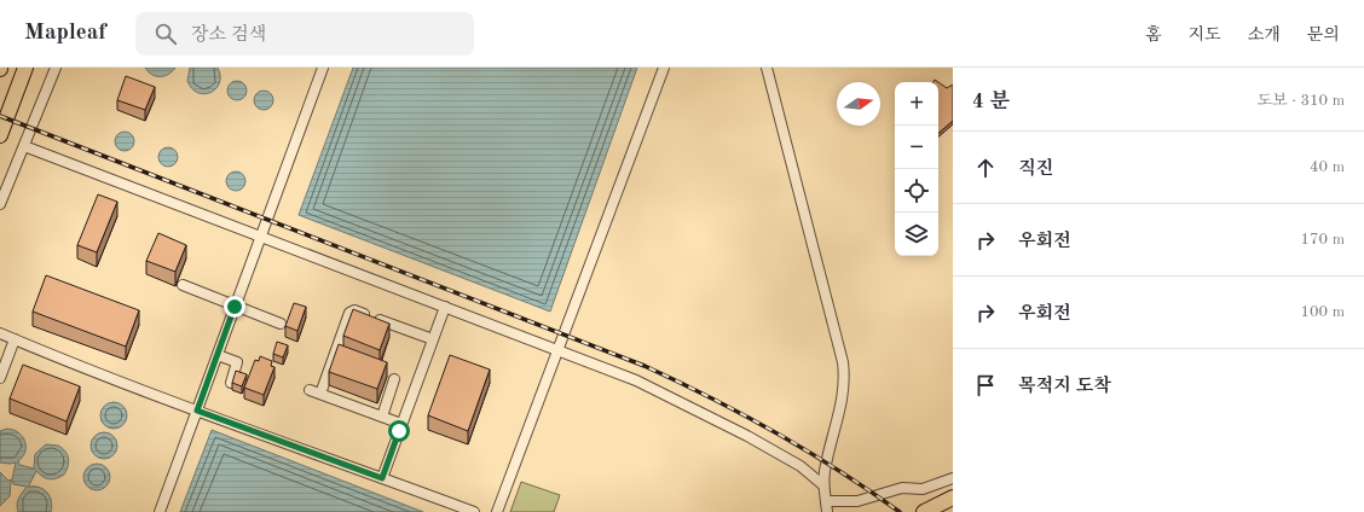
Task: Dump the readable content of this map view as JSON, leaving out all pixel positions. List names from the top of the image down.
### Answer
{
  "north": "right",
  "page": {
    "header": "Mapleaf",
    "search": "장소 검색",
    "nav": [
      "홈",
      "지도",
      "소개",
      "문의"
    ],
    "heading": ["4 분", "도보 · 310 m"],
    "map_buttons": ["+", "−"],
    "list": [
      ["직진", "40 m"],
      ["우회전", "170 m"],
      ["우회전", "100 m"],
      "목적지 도착"
    ]
  }
}
